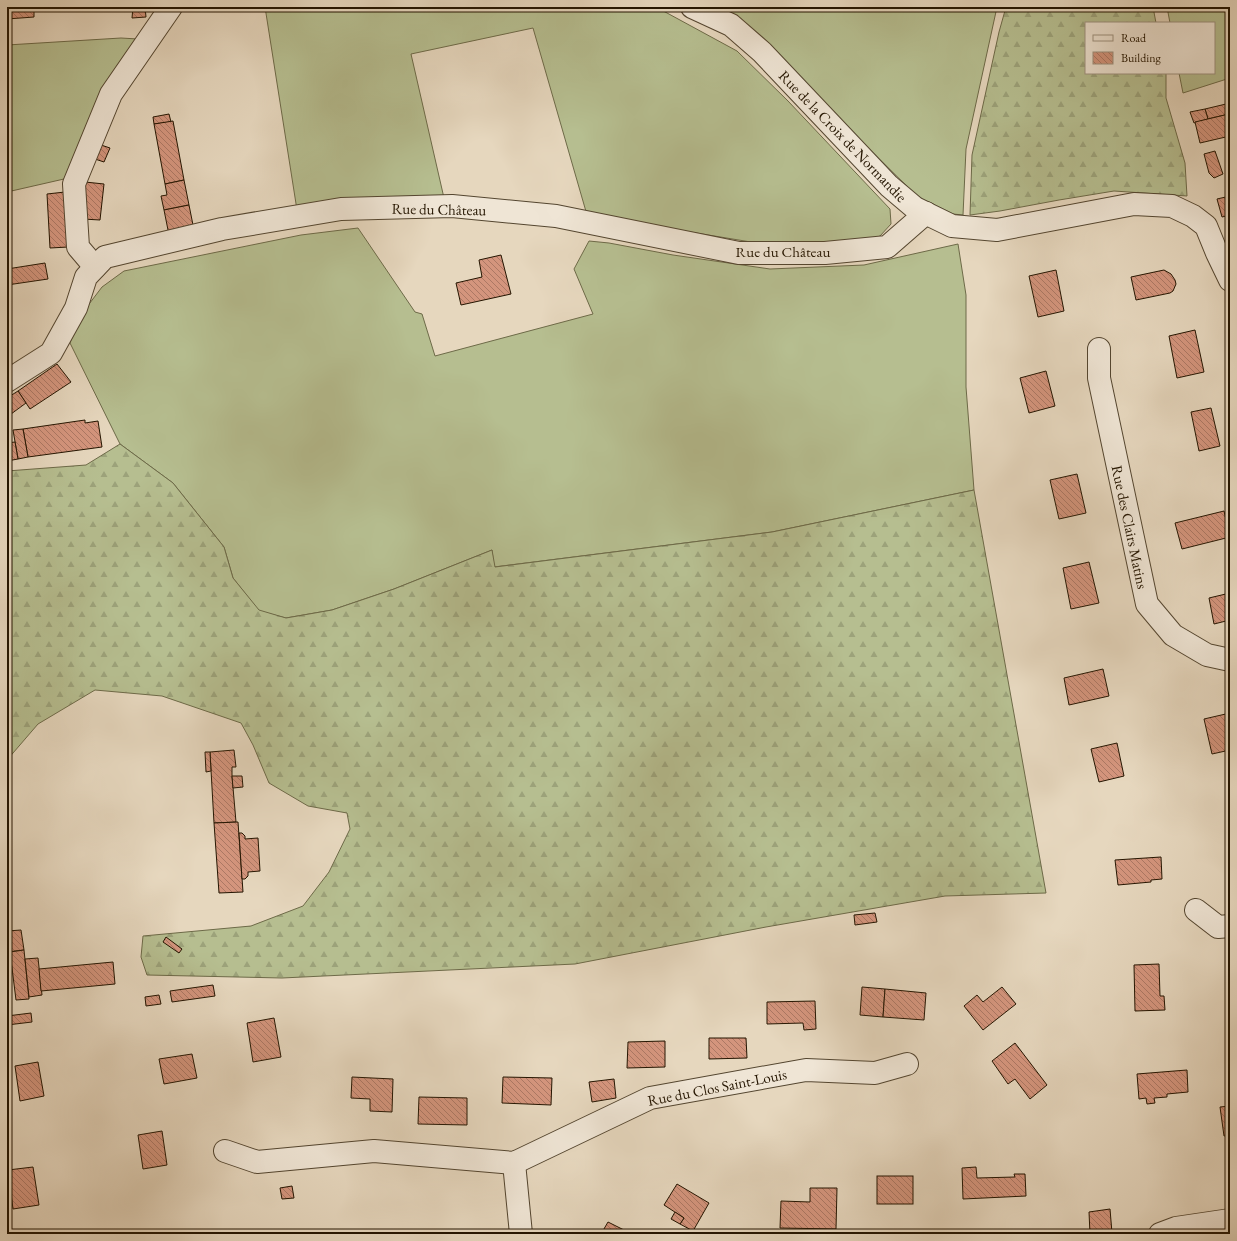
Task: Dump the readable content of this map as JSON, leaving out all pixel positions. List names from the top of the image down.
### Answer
{
  "streets": {
    "street": [
      "Rue de la Croix de Normandie",
      "Rue du Château",
      "Rue des Clairs Matins",
      "Rue du Clos Saint-Louis"
    ]
  },
  "crossings": [
    ["Rue de la Croix de Normandie", "Rue du Château"]
  ],
  "legend": ["Road", "Building"]
}
